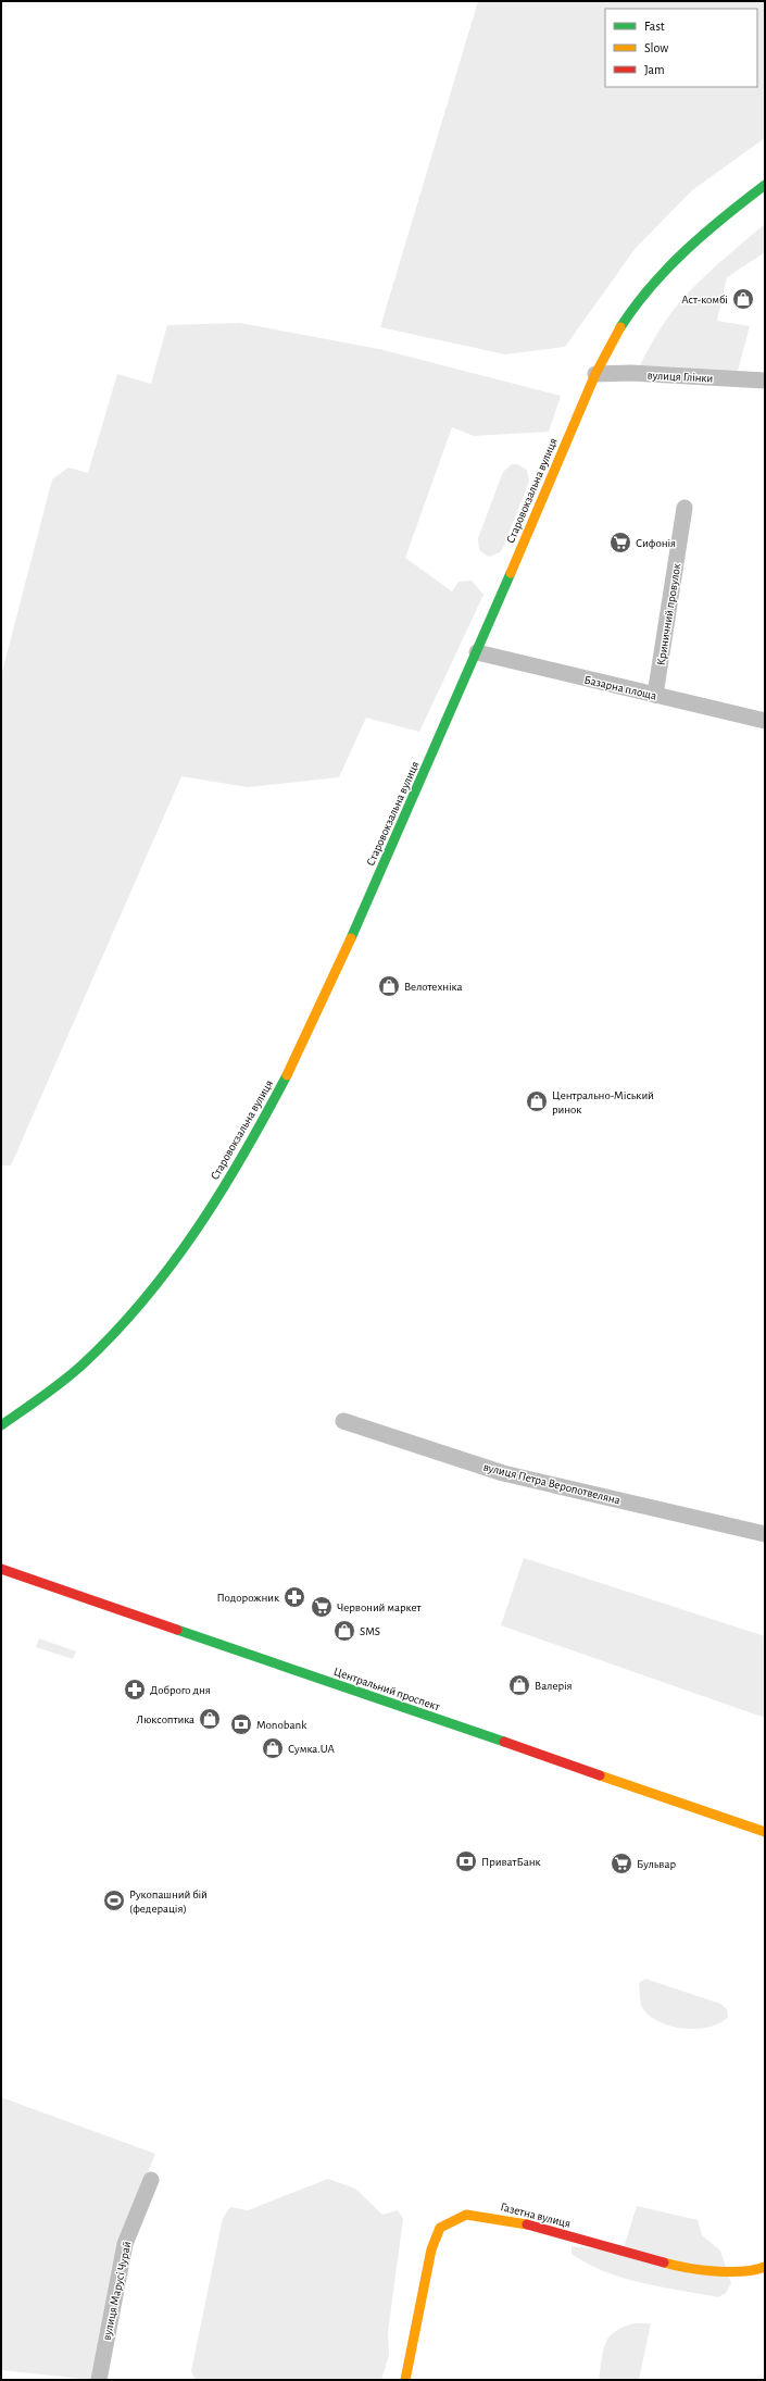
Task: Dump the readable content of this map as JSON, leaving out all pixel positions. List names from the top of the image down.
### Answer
{
  "streets": {
    "main road": ["Старовокзальна вулиця", "Центральний проспект", "Газетна вулиця"],
    "street": [
      "вулиця Глінки",
      "Криничний провулок",
      "Базарна площа",
      "вулиця Петра Веропотвеляна",
      "вулиця Марусі Чурай"
    ]
  },
  "crossings": [
    ["вулиця Глінки", "Старовокзальна вулиця"],
    ["Старовокзальна вулиця", "Базарна площа"],
    ["Криничний провулок", "Базарна площа"]
  ],
  "places": {
    "shop": [
      "Аст-комбі",
      "Велотехніка",
      "Центрально-Міський ринок",
      "SMS",
      "Валерія",
      "Люксоптика",
      "Сумка.UA"
    ],
    "supermarket": ["Сифонія", "Червоний маркет", "Бульвар"],
    "pharmacy": ["Подорожник", "Доброго дня"],
    "bank": ["Monobank", "ПриватБанк"],
    "sports": ["Рукопашний бій (федерація)"]
  },
  "legend": ["Fast", "Slow", "Jam"]
}
